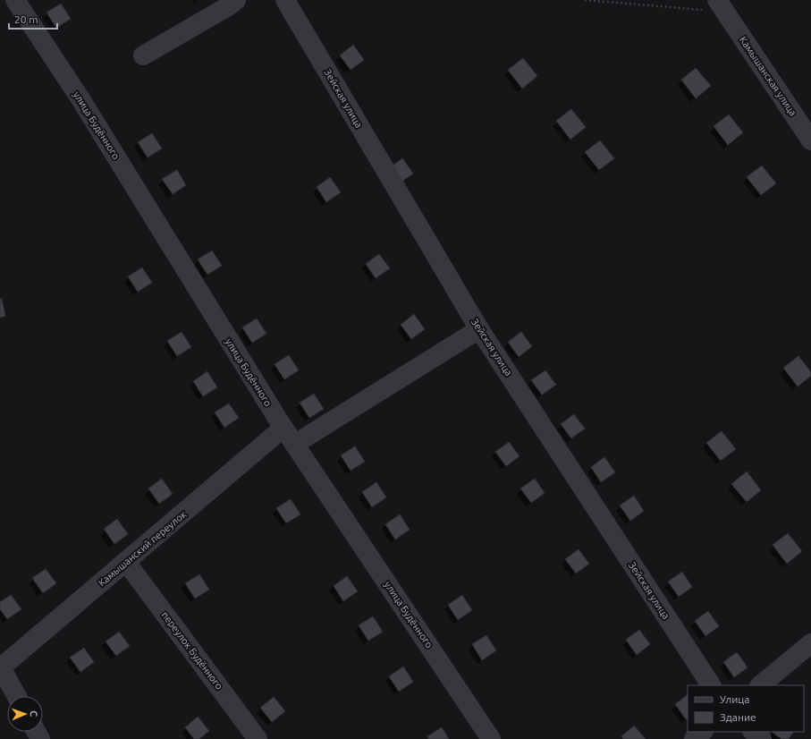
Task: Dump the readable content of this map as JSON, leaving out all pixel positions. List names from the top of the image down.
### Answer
{
  "streets": {
    "street": [
      "Камышанская улица",
      "Зейская улица",
      "улица Будённого",
      "Камышанский переулок",
      "переулок Будённого"
    ]
  },
  "crossings": [
    ["улица Будённого", "Камышанский переулок"],
    ["Камышанский переулок", "переулок Будённого"]
  ],
  "legend": ["Улица", "Здание"],
  "scale_bar": "20 m",
  "north": "right"
}
